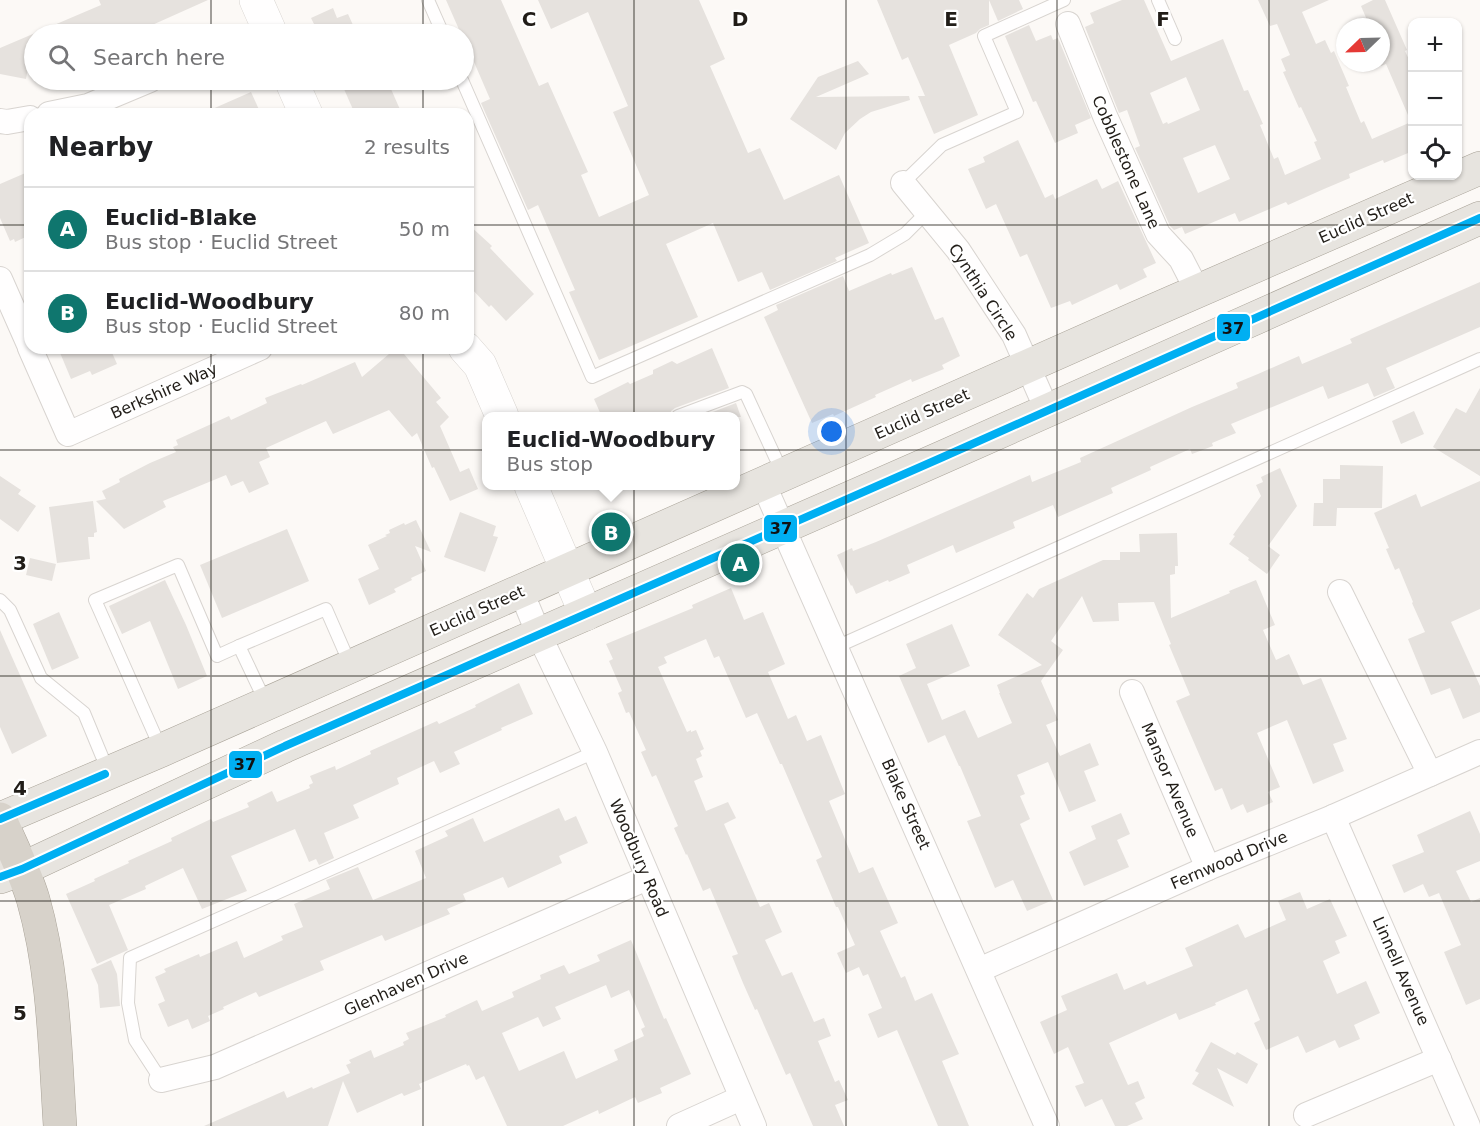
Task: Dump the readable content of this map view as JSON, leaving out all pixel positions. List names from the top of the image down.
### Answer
{
  "streets": {
    "main road": ["Euclid Street"],
    "street": [
      "Cobblestone Lane",
      "Cynthia Circle",
      "Berkshire Way",
      "Mansor Avenue",
      "Blake Street",
      "Woodbury Road",
      "Fernwood Drive",
      "Linnell Avenue",
      "Glenhaven Drive"
    ]
  },
  "crossings": [
    ["Cobblestone Lane", "Euclid Street"],
    ["Euclid Street", "Cynthia Circle"],
    ["Euclid Street", "Blake Street"],
    ["Euclid Street", "Woodbury Road"],
    ["Mansor Avenue", "Fernwood Drive"],
    ["Blake Street", "Fernwood Drive"],
    ["Woodbury Road", "Glenhaven Drive"],
    ["Fernwood Drive", "Linnell Avenue"]
  ],
  "lines": ["transit line 37"],
  "north": "bottom left",
  "page": {
    "map_buttons": ["+", "−"],
    "search": "Search here",
    "heading": ["Nearby", "2 results"],
    "list": [
      {
        "mark": "A",
        "name": "Euclid-Blake",
        "note": "Bus stop · Euclid Street",
        "value": "50 m"
      },
      {
        "mark": "B",
        "name": "Euclid-Woodbury",
        "note": "Bus stop · Euclid Street",
        "value": "80 m"
      }
    ],
    "popup": ["Euclid-Woodbury", "Bus stop"],
    "pins": ["B", "A"]
  },
  "grid": {
    "columns": [
      "C",
      "D",
      "E",
      "F"
    ],
    "rows": ["3", "4", "5"]
  }
}
